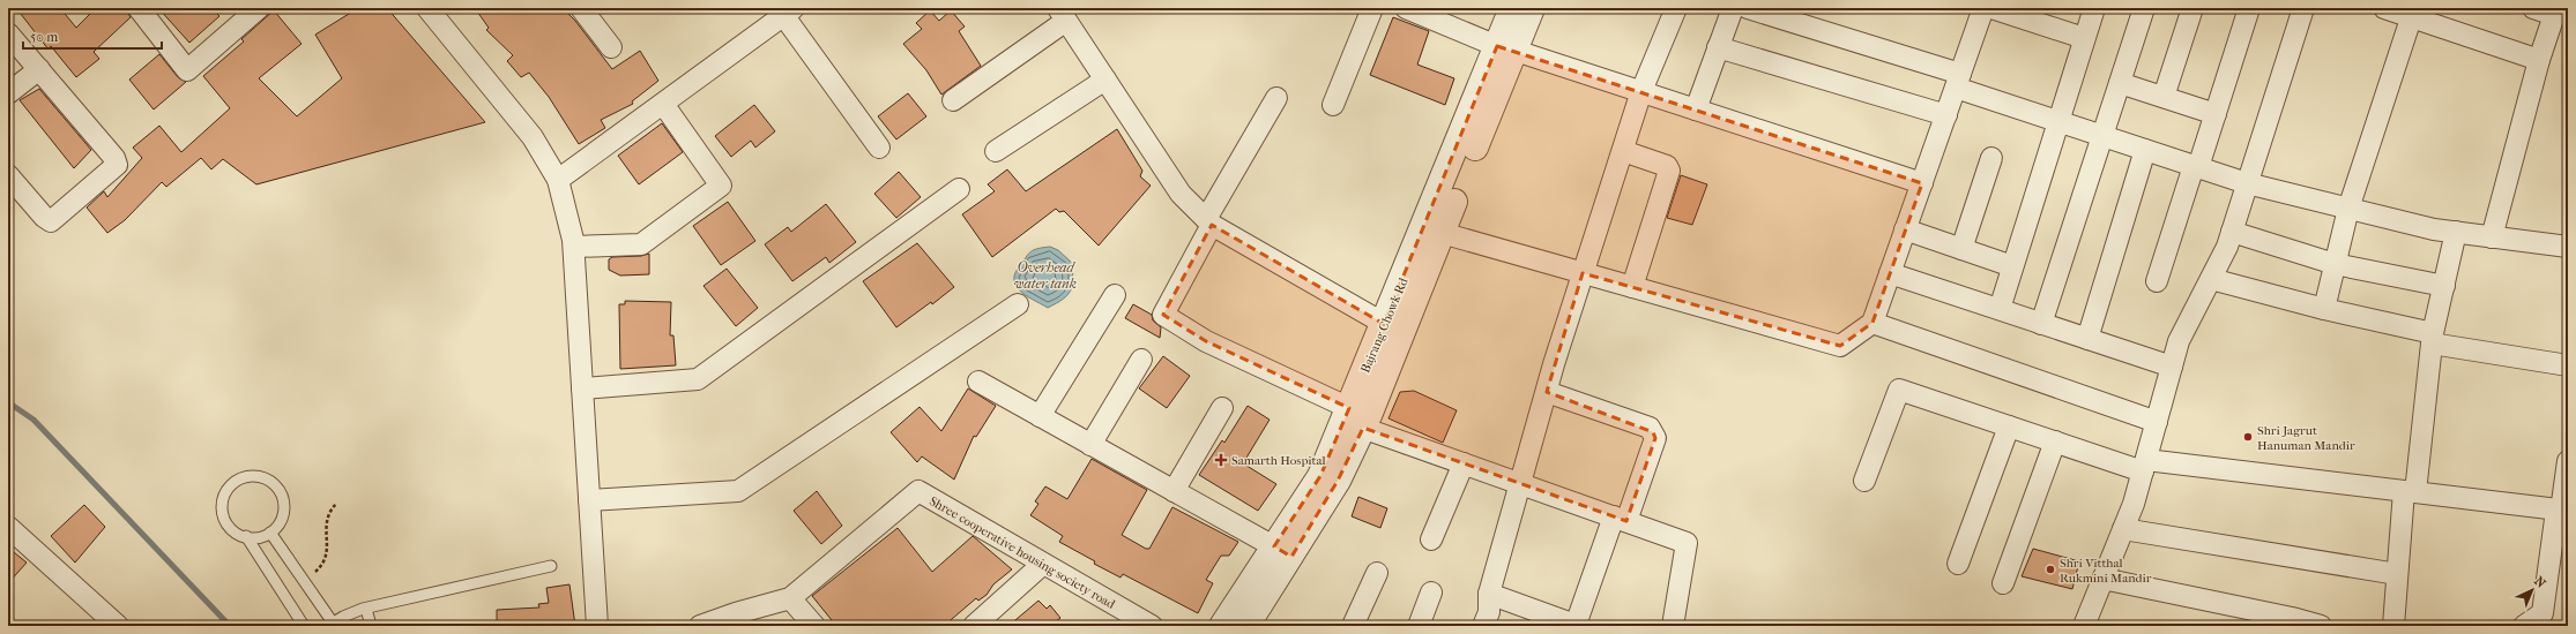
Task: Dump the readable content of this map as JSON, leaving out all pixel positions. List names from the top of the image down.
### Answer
{
  "streets": {
    "street": ["Bajrang Chowk Rd", "Shree cooperative housing society road"]
  },
  "water": ["Overhead water tank"],
  "places": {
    "other": ["Shri Jagrut Hanuman Mandir", "Shri Vitthal Rukmini Mandir"],
    "health": ["Samarth Hospital"]
  },
  "scale_bar": "50 m",
  "north": "top right"
}
